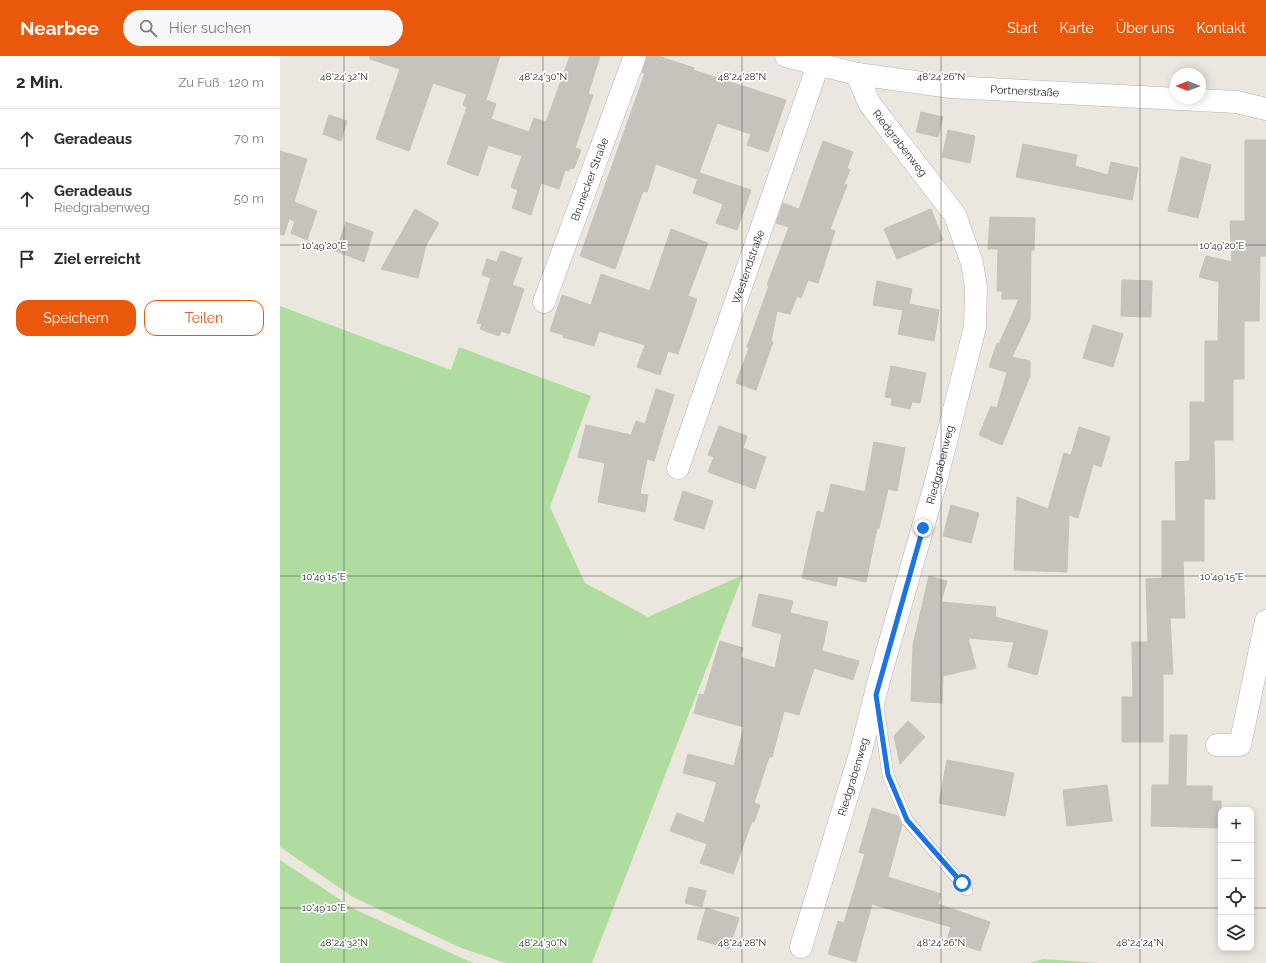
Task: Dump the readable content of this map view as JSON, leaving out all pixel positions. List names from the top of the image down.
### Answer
{
  "streets": {
    "street": [
      "Portnerstraße",
      "Riedgrabenweg",
      "Brunecker Straße",
      "Westendstraße"
    ]
  },
  "crossings": [
    ["Portnerstraße", "Riedgrabenweg"],
    ["Portnerstraße", "Westendstraße"]
  ],
  "north": "left",
  "page": {
    "header": "Nearbee",
    "search": "Hier suchen",
    "nav": [
      "Start",
      "Karte",
      "Über uns",
      "Kontakt"
    ],
    "heading": ["2 Min.", "Zu Fuß · 120 m"],
    "list": [
      ["Geradeaus", "70 m"],
      ["Geradeaus", "Riedgrabenweg", "50 m"],
      "Ziel erreicht"
    ],
    "buttons": ["Speichern", "Teilen"],
    "map_buttons": ["+", "−"]
  },
  "coordinates": [
    "48°24'32\"N",
    "48°24'30\"N",
    "48°24'28\"N",
    "48°24'26\"N",
    "10°49'20\"E",
    "10°49'15\"E",
    "10°49'10\"E",
    "48°24'24\"N"
  ]
}
